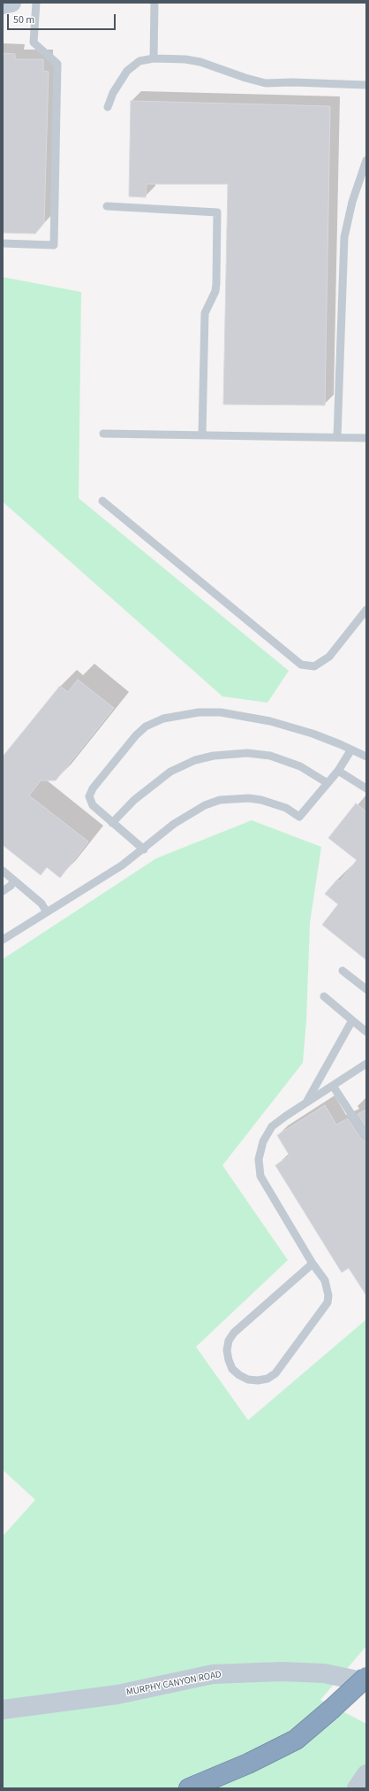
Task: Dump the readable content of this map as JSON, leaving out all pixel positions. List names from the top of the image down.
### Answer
{
  "streets": {
    "main road": ["MURPHY CANYON ROAD"]
  },
  "scale_bar": "50 m"
}
